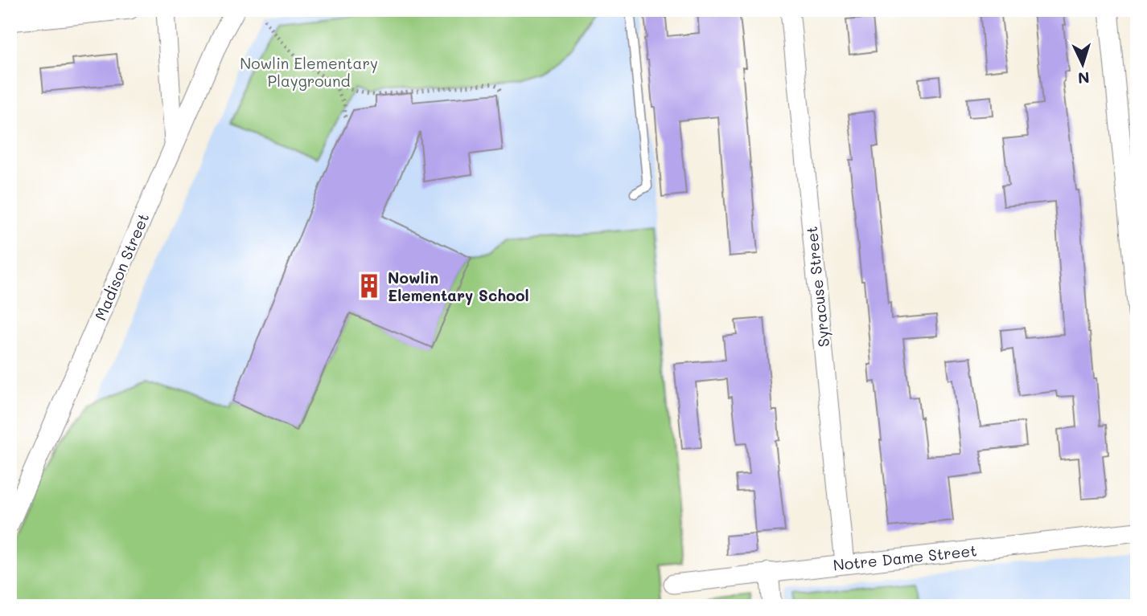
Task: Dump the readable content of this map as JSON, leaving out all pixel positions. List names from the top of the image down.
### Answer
{
  "streets": {
    "street": ["Madison Street", "Syracuse Street", "Notre Dame Street"]
  },
  "crossings": [
    ["Syracuse Street", "Notre Dame Street"]
  ],
  "parks": ["Nowlin Elementary Playground"],
  "places": {
    "building": ["Nowlin Elementary School"]
  },
  "north": "bottom"
}
